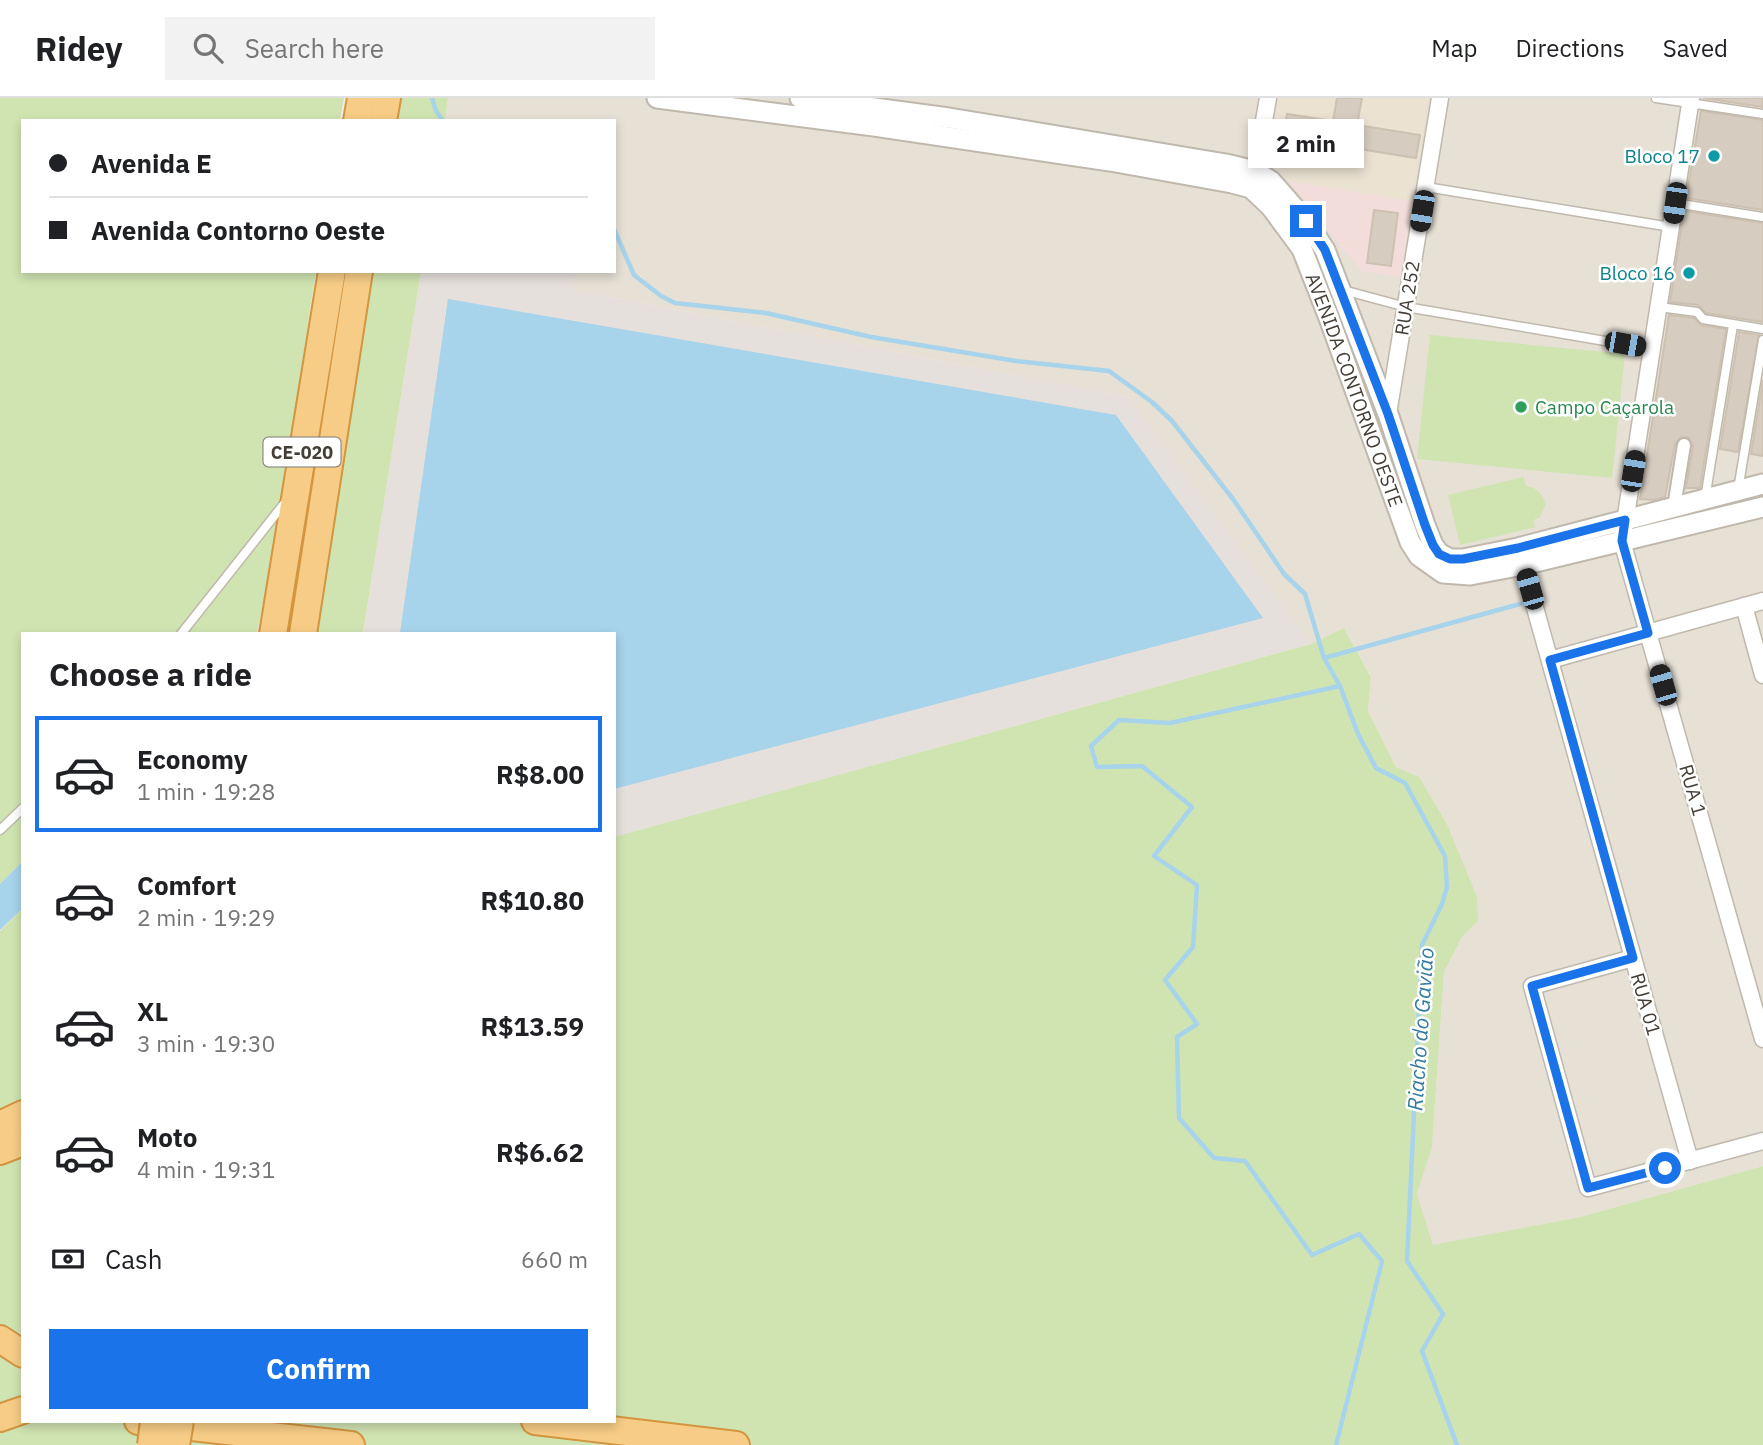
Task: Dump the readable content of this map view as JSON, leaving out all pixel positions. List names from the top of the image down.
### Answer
{
  "streets": {
    "highway": ["CE-020"],
    "street": [
      "RUA 252",
      "AVENIDA CONTORNO OESTE",
      "RUA 1",
      "RUA 01"
    ]
  },
  "crossings": [
    ["RUA 252", "AVENIDA CONTORNO OESTE"]
  ],
  "water": ["Riacho do Gavião"],
  "places": ["Bloco 17", "Bloco 16", "Campo Caçarola"],
  "page": {
    "header": "Ridey",
    "search": "Search here",
    "nav": ["Map", "Directions", "Saved"],
    "bubble": "2 min",
    "banner": ["Avenida E", "Avenida Contorno Oeste"],
    "heading": "Choose a ride",
    "list": [
      {
        "name": "Economy",
        "note": "1 min · 19:28",
        "value": "R$8.00"
      },
      {
        "name": "Comfort",
        "note": "2 min · 19:29",
        "value": "R$10.80"
      },
      {
        "name": "XL",
        "note": "3 min · 19:30",
        "value": "R$13.59"
      },
      {
        "name": "Moto",
        "note": "4 min · 19:31",
        "value": "R$6.62"
      }
    ],
    "pay": ["Cash", "660 m"],
    "buttons": "Confirm"
  }
}
